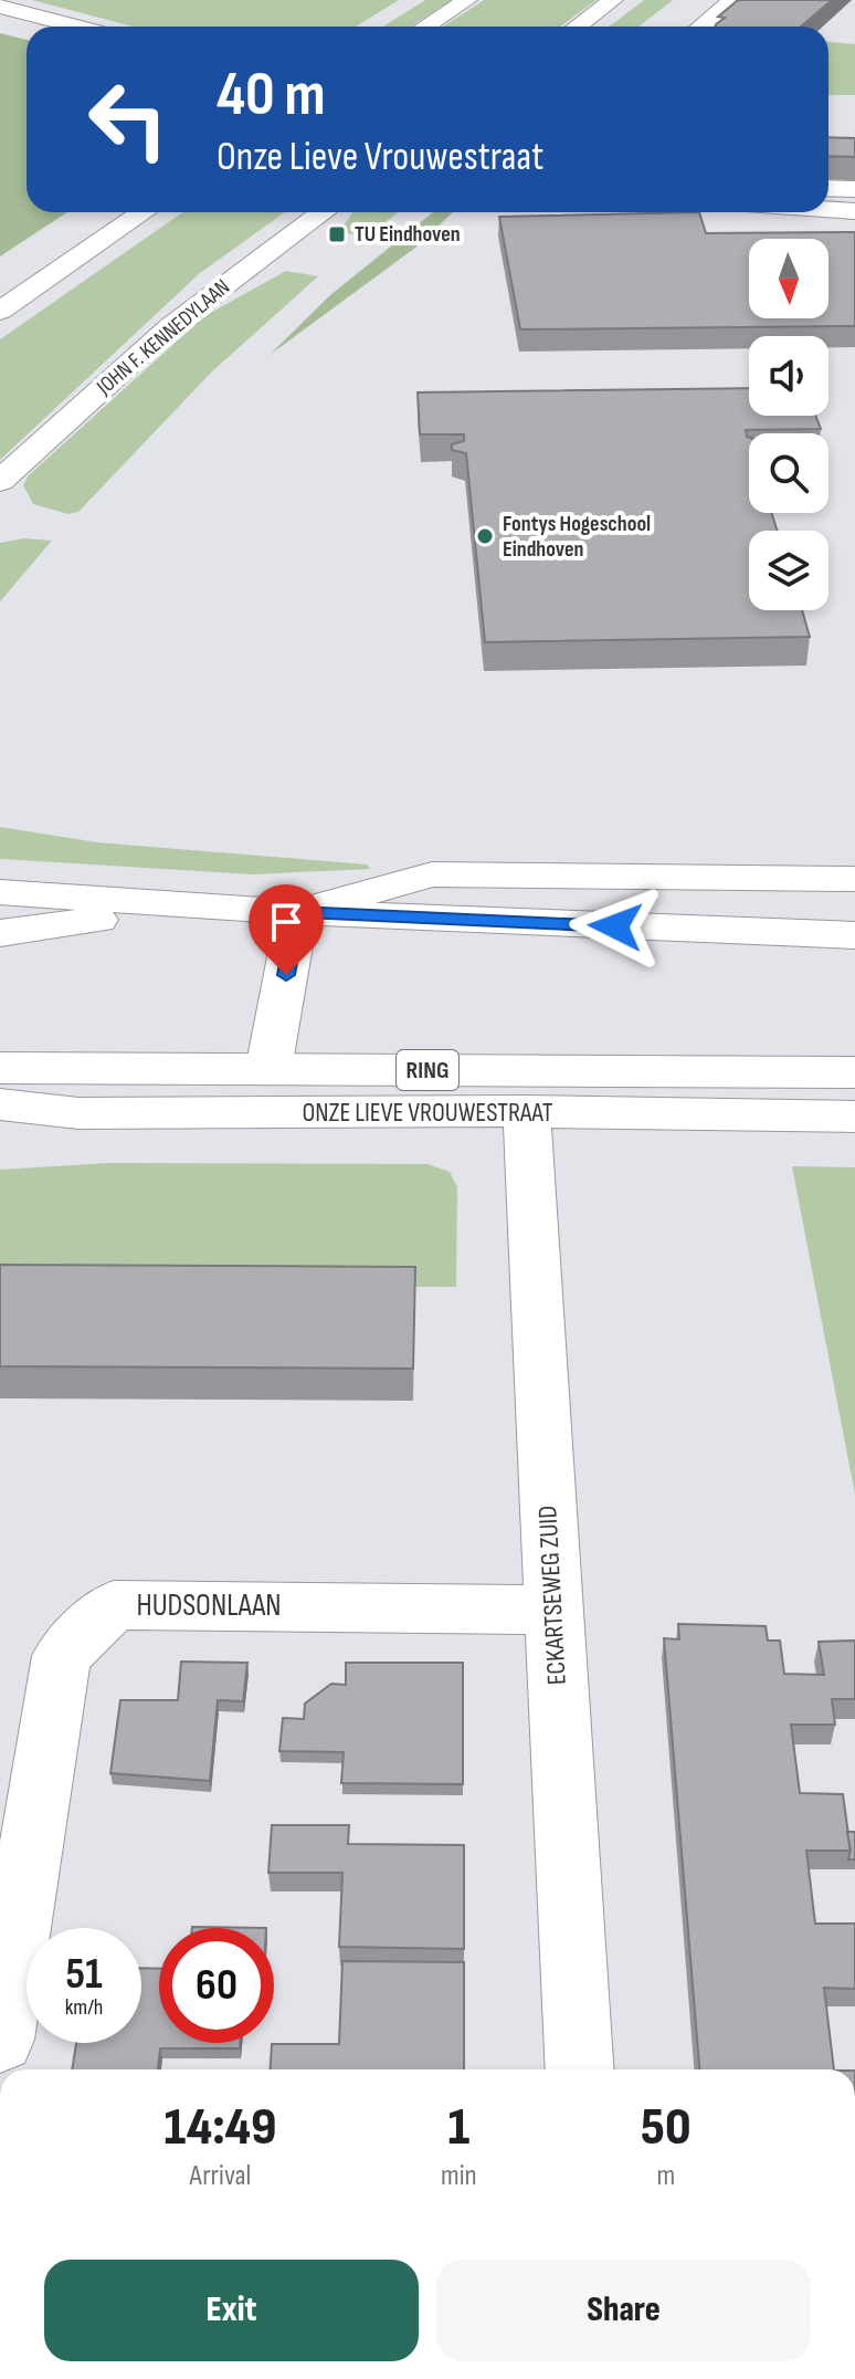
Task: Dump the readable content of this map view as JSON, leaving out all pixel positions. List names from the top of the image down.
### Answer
{
  "streets": {
    "street": [
      "JOHN F. KENNEDYLAAN",
      "RING",
      "ONZE LIEVE VROUWESTRAAT",
      "ECKARTSEWEG ZUID",
      "HUDSONLAAN"
    ]
  },
  "crossings": [
    ["ONZE LIEVE VROUWESTRAAT", "ECKARTSEWEG ZUID"],
    ["ECKARTSEWEG ZUID", "HUDSONLAAN"]
  ],
  "places": {
    "transit": ["TU Eindhoven"],
    "other": ["Fontys Hogeschool Eindhoven"]
  },
  "north": "bottom",
  "page": {
    "turn": ["40 m", "Onze Lieve Vrouwestraat"],
    "speed": "51 km/h",
    "limit": "60",
    "eta": [
      "14:49",
      "Arrival",
      "1",
      "min",
      "50",
      "m"
    ],
    "buttons": ["Exit", "Share"]
  }
}
